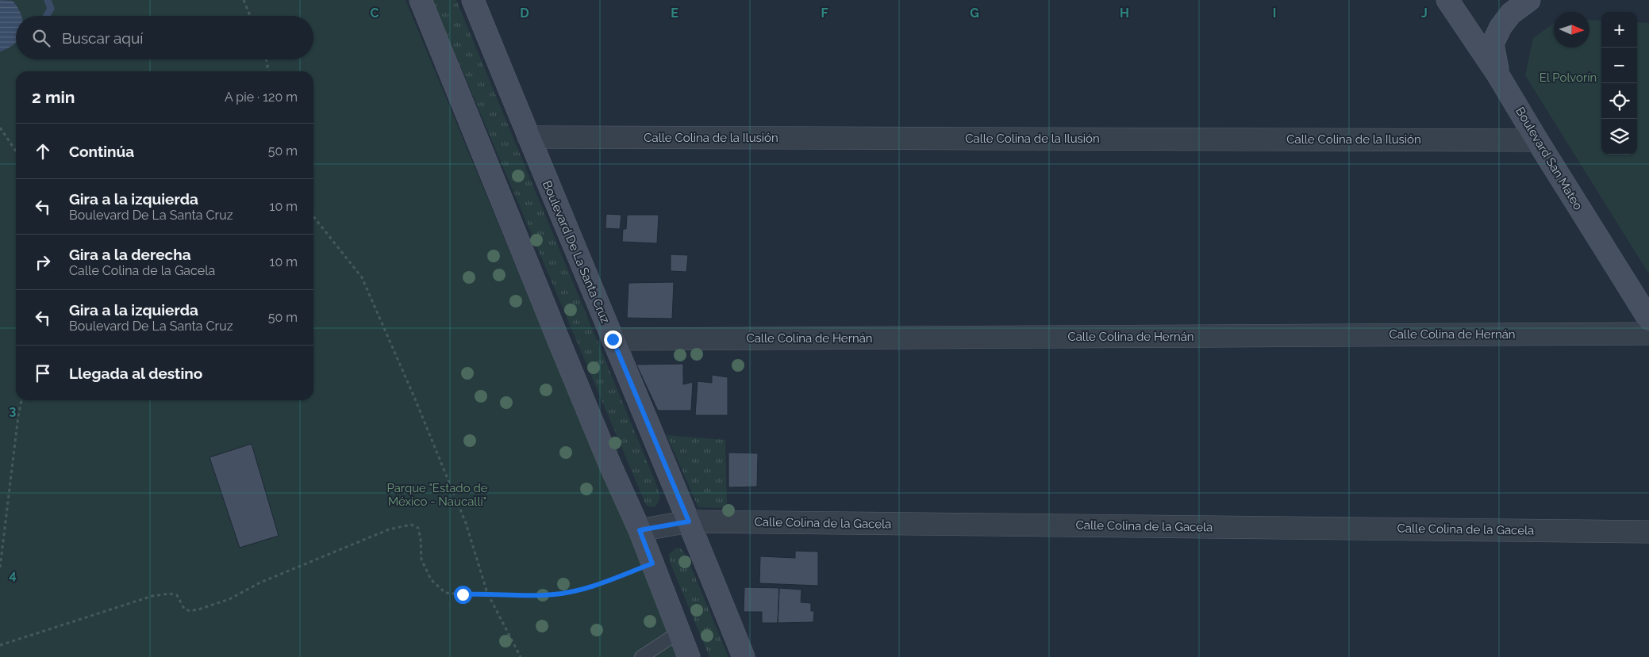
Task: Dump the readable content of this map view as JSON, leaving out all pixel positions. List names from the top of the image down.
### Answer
{
  "streets": {
    "main road": ["Boulevard San Mateo", "Boulevard De La Santa Cruz"],
    "street": ["Calle Colina de la Ilusión", "Calle Colina de Hernán", "Calle Colina de la Gacela"]
  },
  "crossings": [
    ["Calle Colina de la Ilusión", "Boulevard San Mateo"],
    ["Calle Colina de la Ilusión", "Boulevard De La Santa Cruz"],
    ["Boulevard De La Santa Cruz", "Calle Colina de Hernán"],
    ["Boulevard De La Santa Cruz", "Calle Colina de la Gacela"]
  ],
  "parks": ["El Polvorín", "Parque \"Estado de México - Naucalli\""],
  "north": "right",
  "page": {
    "map_buttons": ["+", "−"],
    "search": "Buscar aquí",
    "heading": ["2 min", "A pie · 120 m"],
    "list": [
      ["Continúa", "50 m"],
      ["Gira a la izquierda", "Boulevard De La Santa Cruz", "10 m"],
      ["Gira a la derecha", "Calle Colina de la Gacela", "10 m"],
      ["Gira a la izquierda", "Boulevard De La Santa Cruz", "50 m"],
      "Llegada al destino"
    ]
  },
  "grid": {
    "columns": [
      "C",
      "D",
      "E",
      "F",
      "G",
      "H",
      "I",
      "J"
    ],
    "rows": ["3", "4"]
  }
}
